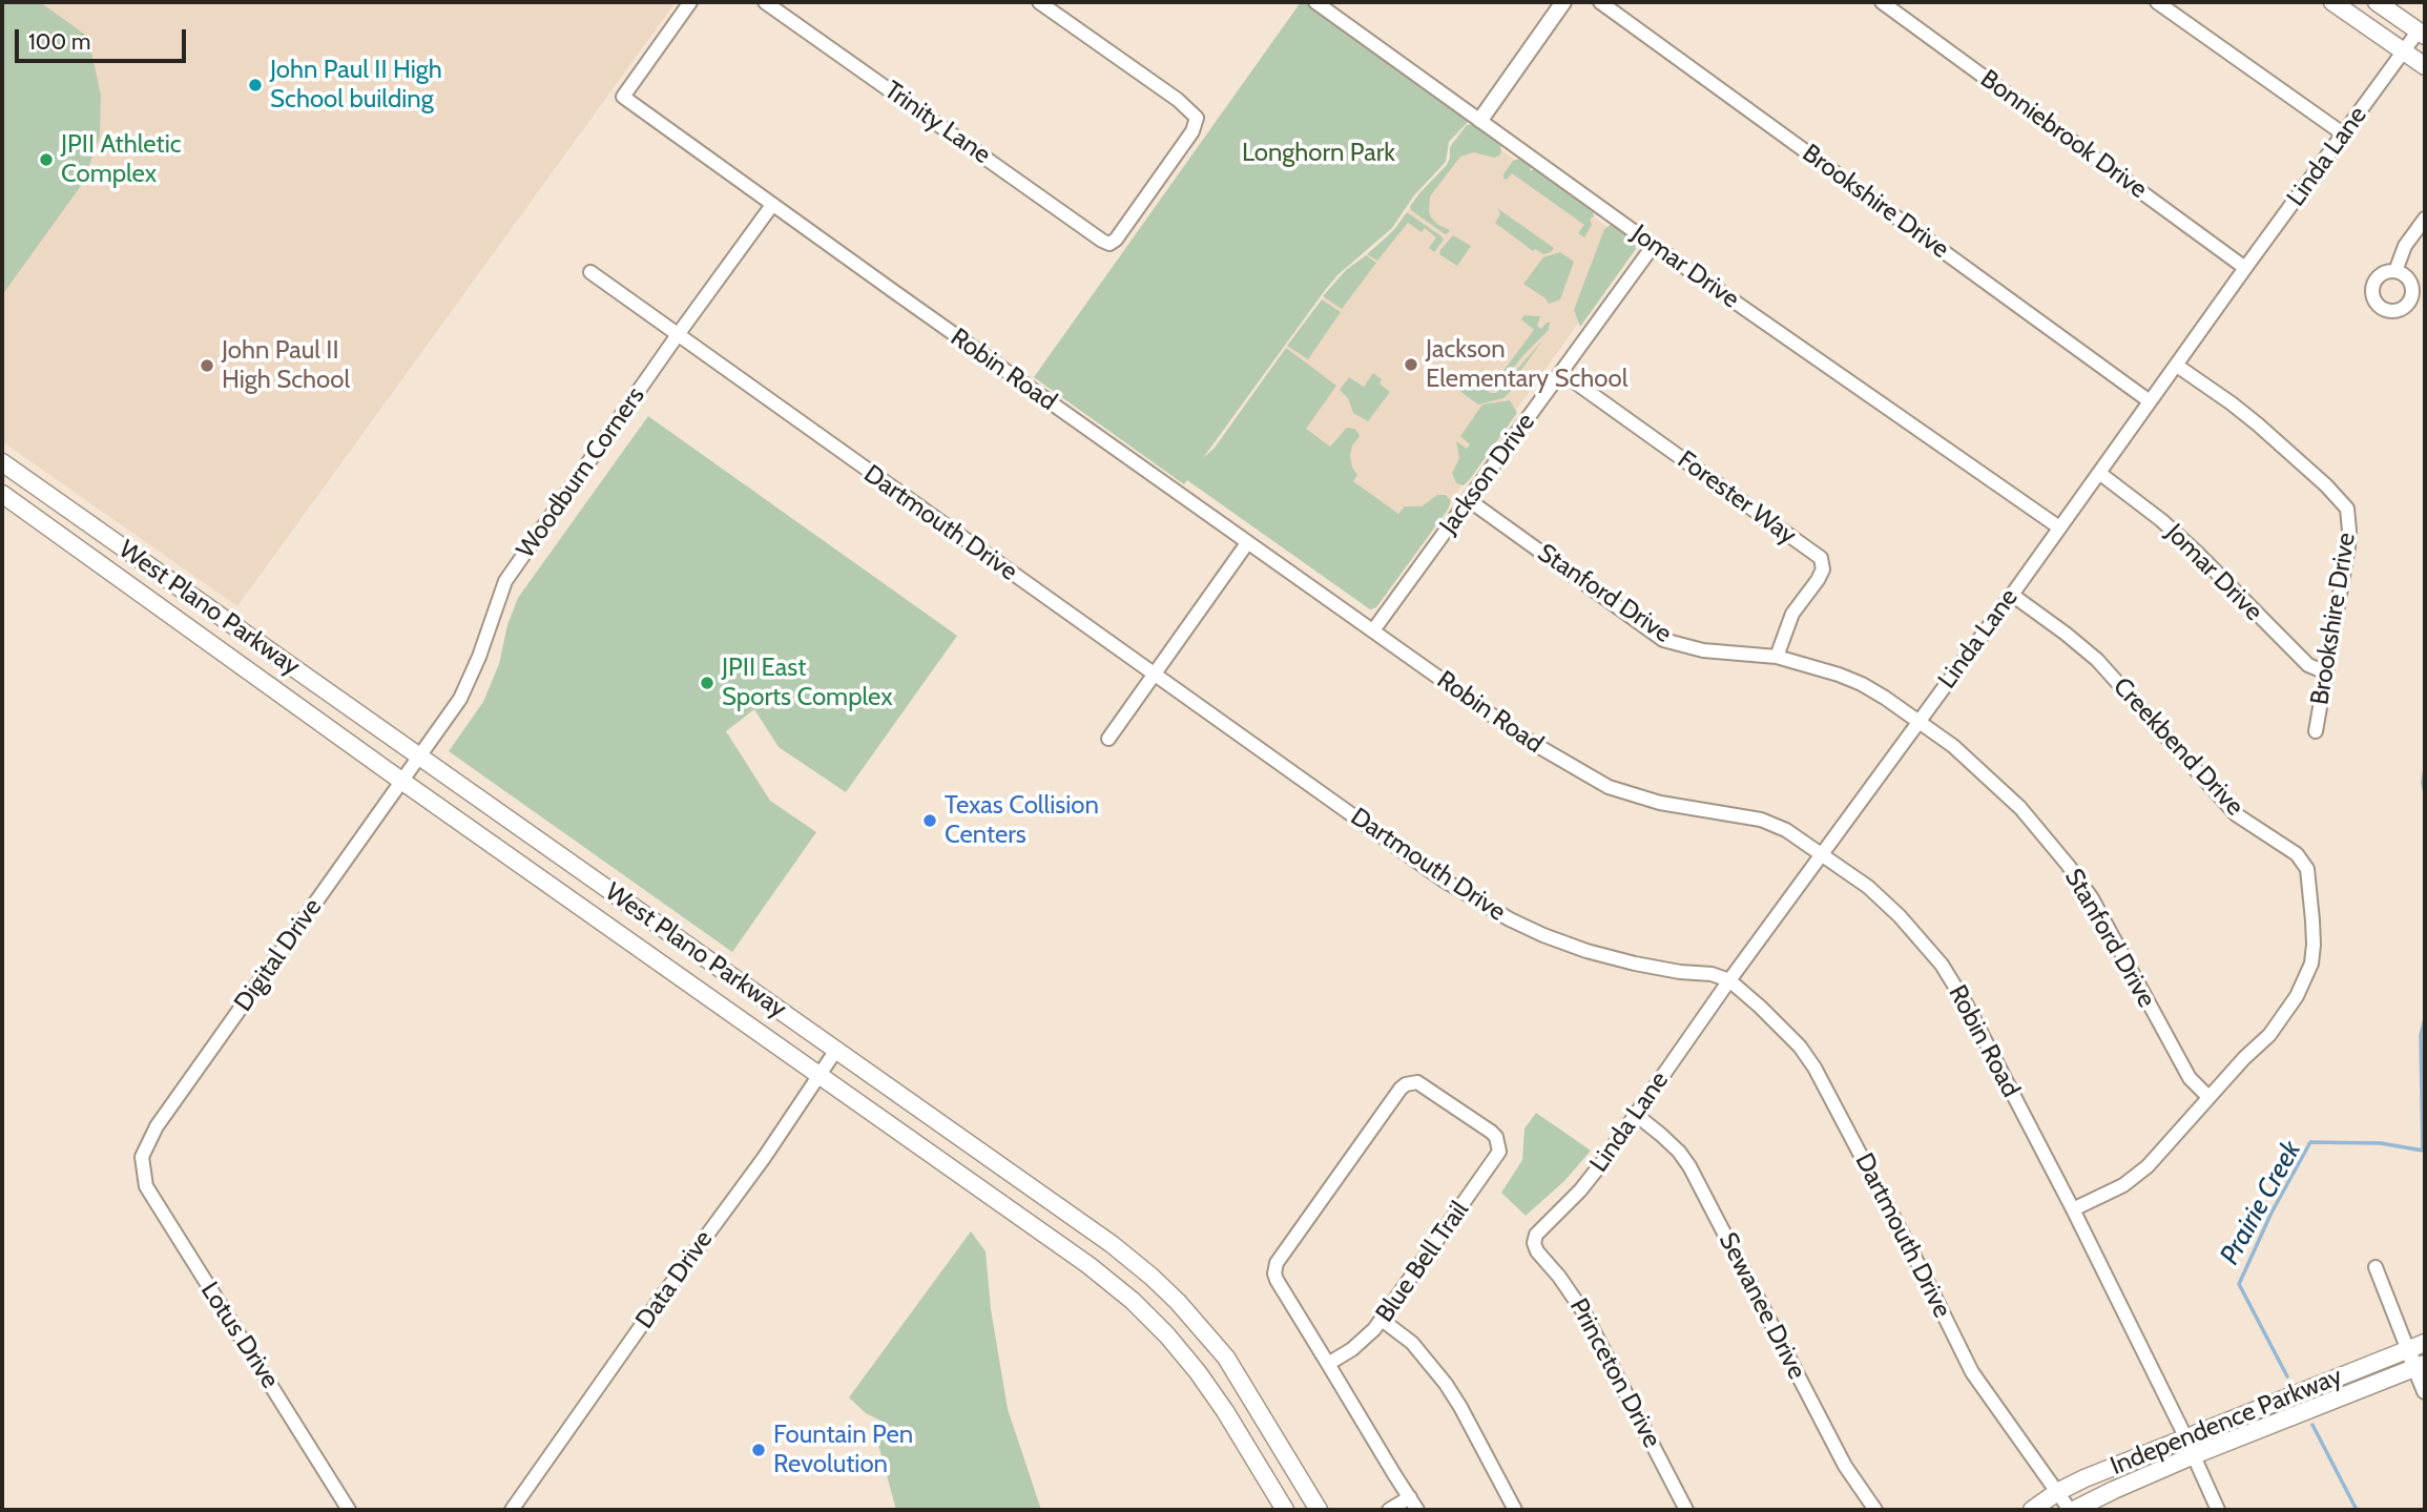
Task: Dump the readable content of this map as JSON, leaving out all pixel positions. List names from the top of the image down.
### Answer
{
  "streets": {
    "main road": ["West Plano Parkway", "Independence Parkway"],
    "street": [
      "Trinity Lane",
      "Bonniebrook Drive",
      "Linda Lane",
      "Brookshire Drive",
      "Jomar Drive",
      "Robin Road",
      "Woodburn Corners",
      "Jackson Drive",
      "Forester Way",
      "Dartmouth Drive",
      "Stanford Drive",
      "Creekbend Drive",
      "Digital Drive",
      "Blue Bell Trail",
      "Data Drive",
      "Sewanee Drive",
      "Lotus Drive",
      "Princeton Drive"
    ]
  },
  "crossings": [
    ["Bonniebrook Drive", "Linda Lane"],
    ["Linda Lane", "Brookshire Drive"],
    ["Linda Lane", "Jomar Drive"],
    ["Linda Lane", "Robin Road"],
    ["Linda Lane", "Dartmouth Drive"],
    ["Linda Lane", "Stanford Drive"],
    ["Linda Lane", "Creekbend Drive"],
    ["Linda Lane", "Sewanee Drive"],
    ["Linda Lane", "Princeton Drive"],
    ["Brookshire Drive", "Jomar Drive"],
    ["Jomar Drive", "Jackson Drive"],
    ["Robin Road", "Woodburn Corners"],
    ["Robin Road", "Jackson Drive"],
    ["Robin Road", "Creekbend Drive"],
    ["Robin Road", "Independence Parkway"],
    ["Woodburn Corners", "Dartmouth Drive"],
    ["Woodburn Corners", "West Plano Parkway"],
    ["Woodburn Corners", "Digital Drive"],
    ["Jackson Drive", "Forester Way"],
    ["Jackson Drive", "Stanford Drive"],
    ["Forester Way", "Stanford Drive"],
    ["Dartmouth Drive", "Independence Parkway"],
    ["Stanford Drive", "Creekbend Drive"],
    ["West Plano Parkway", "Digital Drive"],
    ["West Plano Parkway", "Data Drive"],
    ["Digital Drive", "Lotus Drive"]
  ],
  "water": ["Prairie Creek"],
  "parks": ["Longhorn Park"],
  "places": [
    "John Paul II High School building",
    "JPII Athletic Complex",
    "Jackson Elementary School",
    "John Paul II High School",
    "JPII East Sports Complex",
    "Texas Collision Centers",
    "Fountain Pen Revolution"
  ],
  "scale_bar": "100 m"
}
